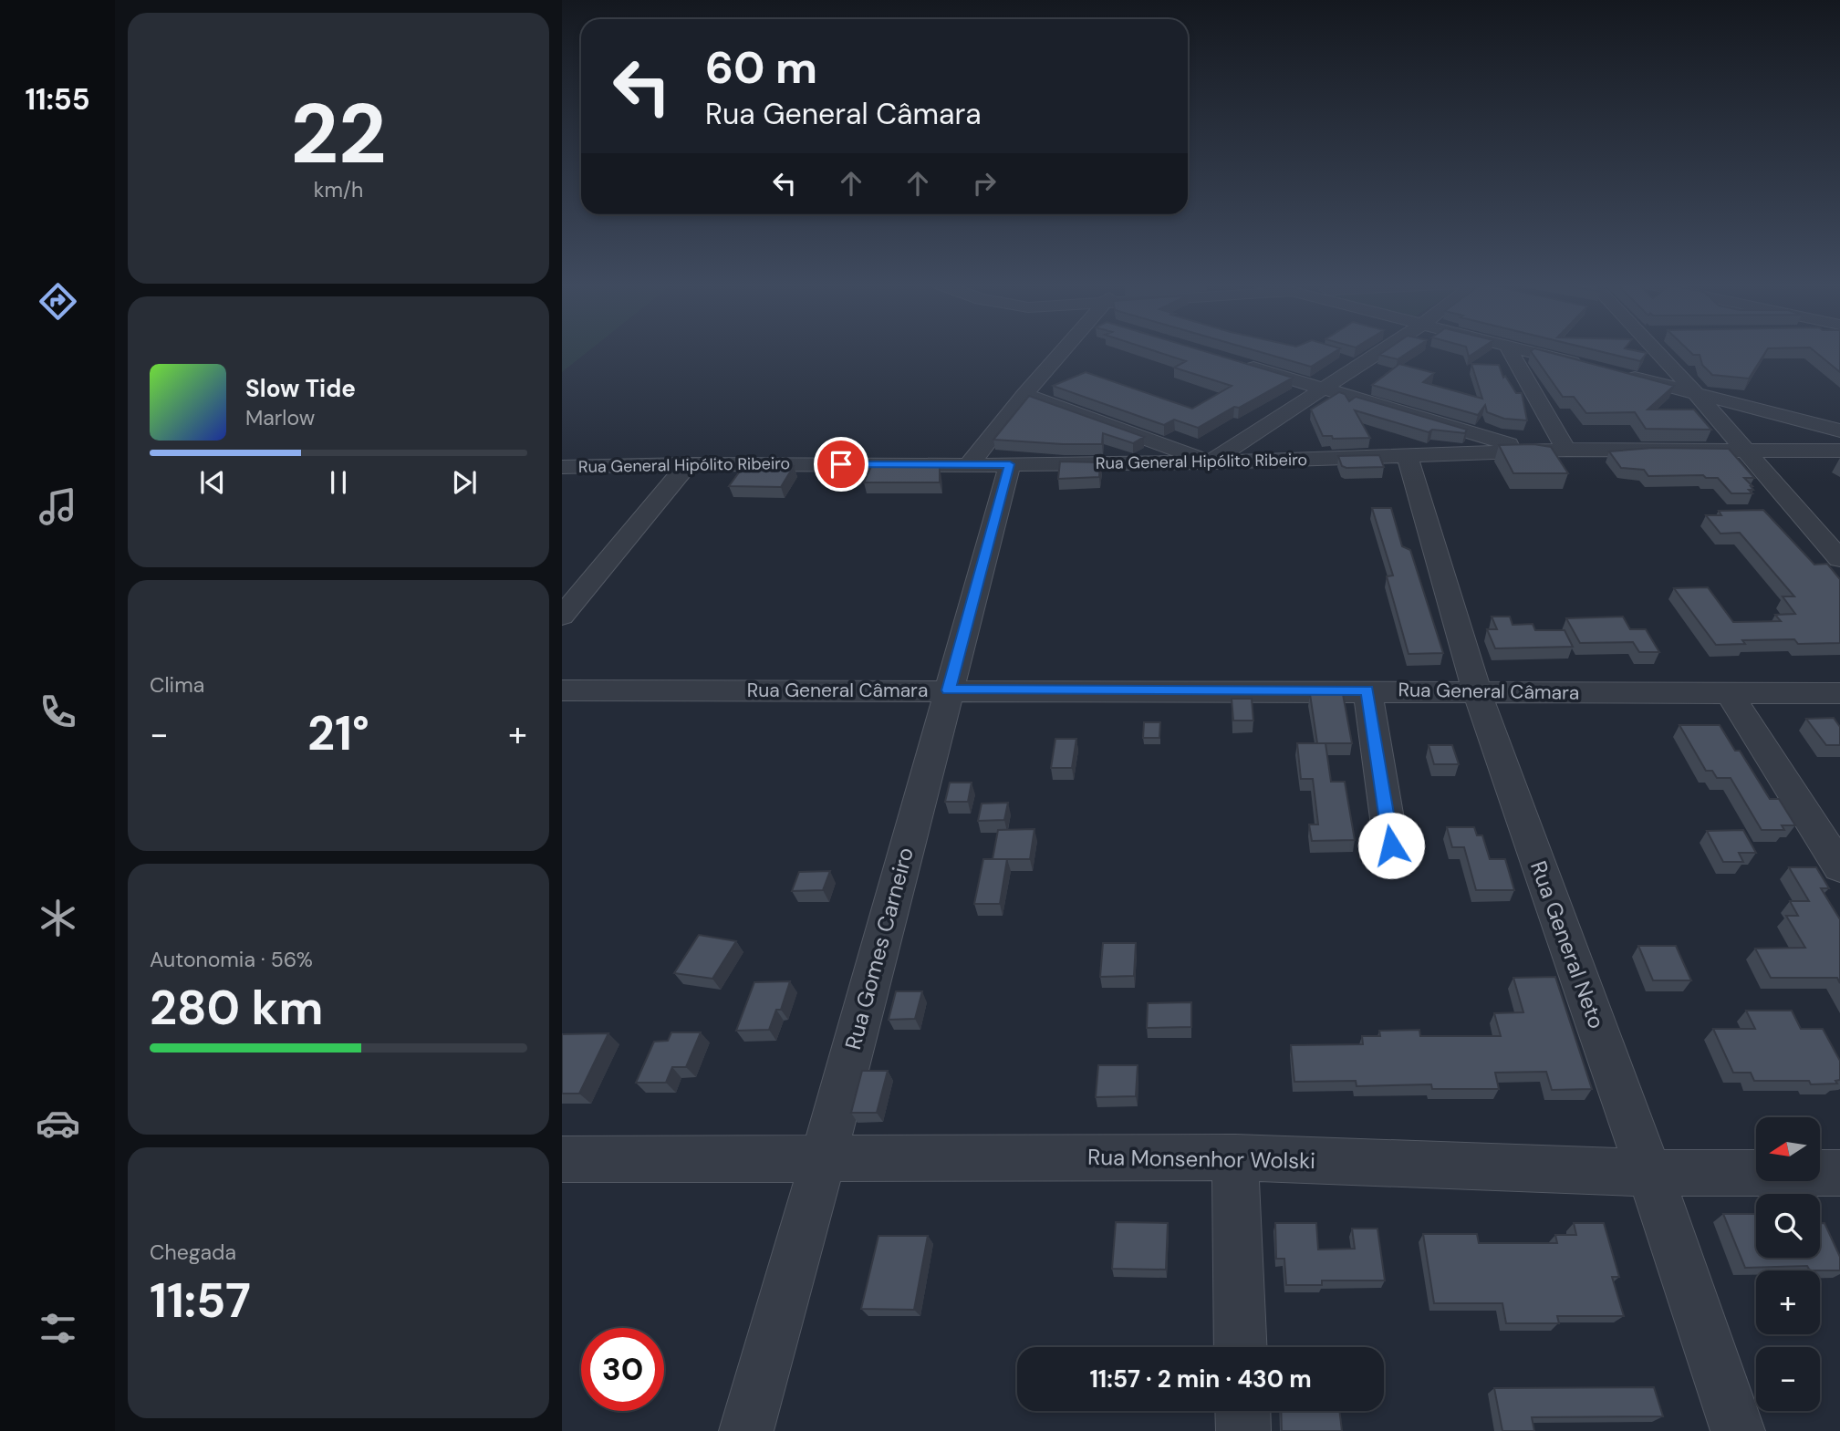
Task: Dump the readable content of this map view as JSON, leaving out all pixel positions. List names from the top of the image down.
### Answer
{
  "streets": {
    "street": [
      "Rua General Hipólito Ribeiro",
      "Rua General Câmara",
      "Rua General Neto",
      "Rua Gomes Carneiro",
      "Rua Monsenhor Wolski"
    ]
  },
  "crossings": [
    ["Rua General Hipólito Ribeiro", "Rua General Neto"],
    ["Rua General Hipólito Ribeiro", "Rua Gomes Carneiro"],
    ["Rua General Câmara", "Rua General Neto"],
    ["Rua General Câmara", "Rua Gomes Carneiro"],
    ["Rua General Neto", "Rua Monsenhor Wolski"],
    ["Rua Gomes Carneiro", "Rua Monsenhor Wolski"]
  ],
  "north": "left",
  "page": {
    "tabs": "11:55",
    "tile": [
      ["22", "km/h"],
      "Clima",
      ["Autonomia · 56%", "280 km"],
      ["Chegada", "11:57"]
    ],
    "turn": ["60 m", "Rua General Câmara"],
    "song": ["Slow Tide", "Marlow"],
    "heat": ["−", "21°", "+"],
    "map_buttons": ["+", "−"],
    "limit": "30",
    "trip": "11:57 · 2 min · 430 m"
  }
}
